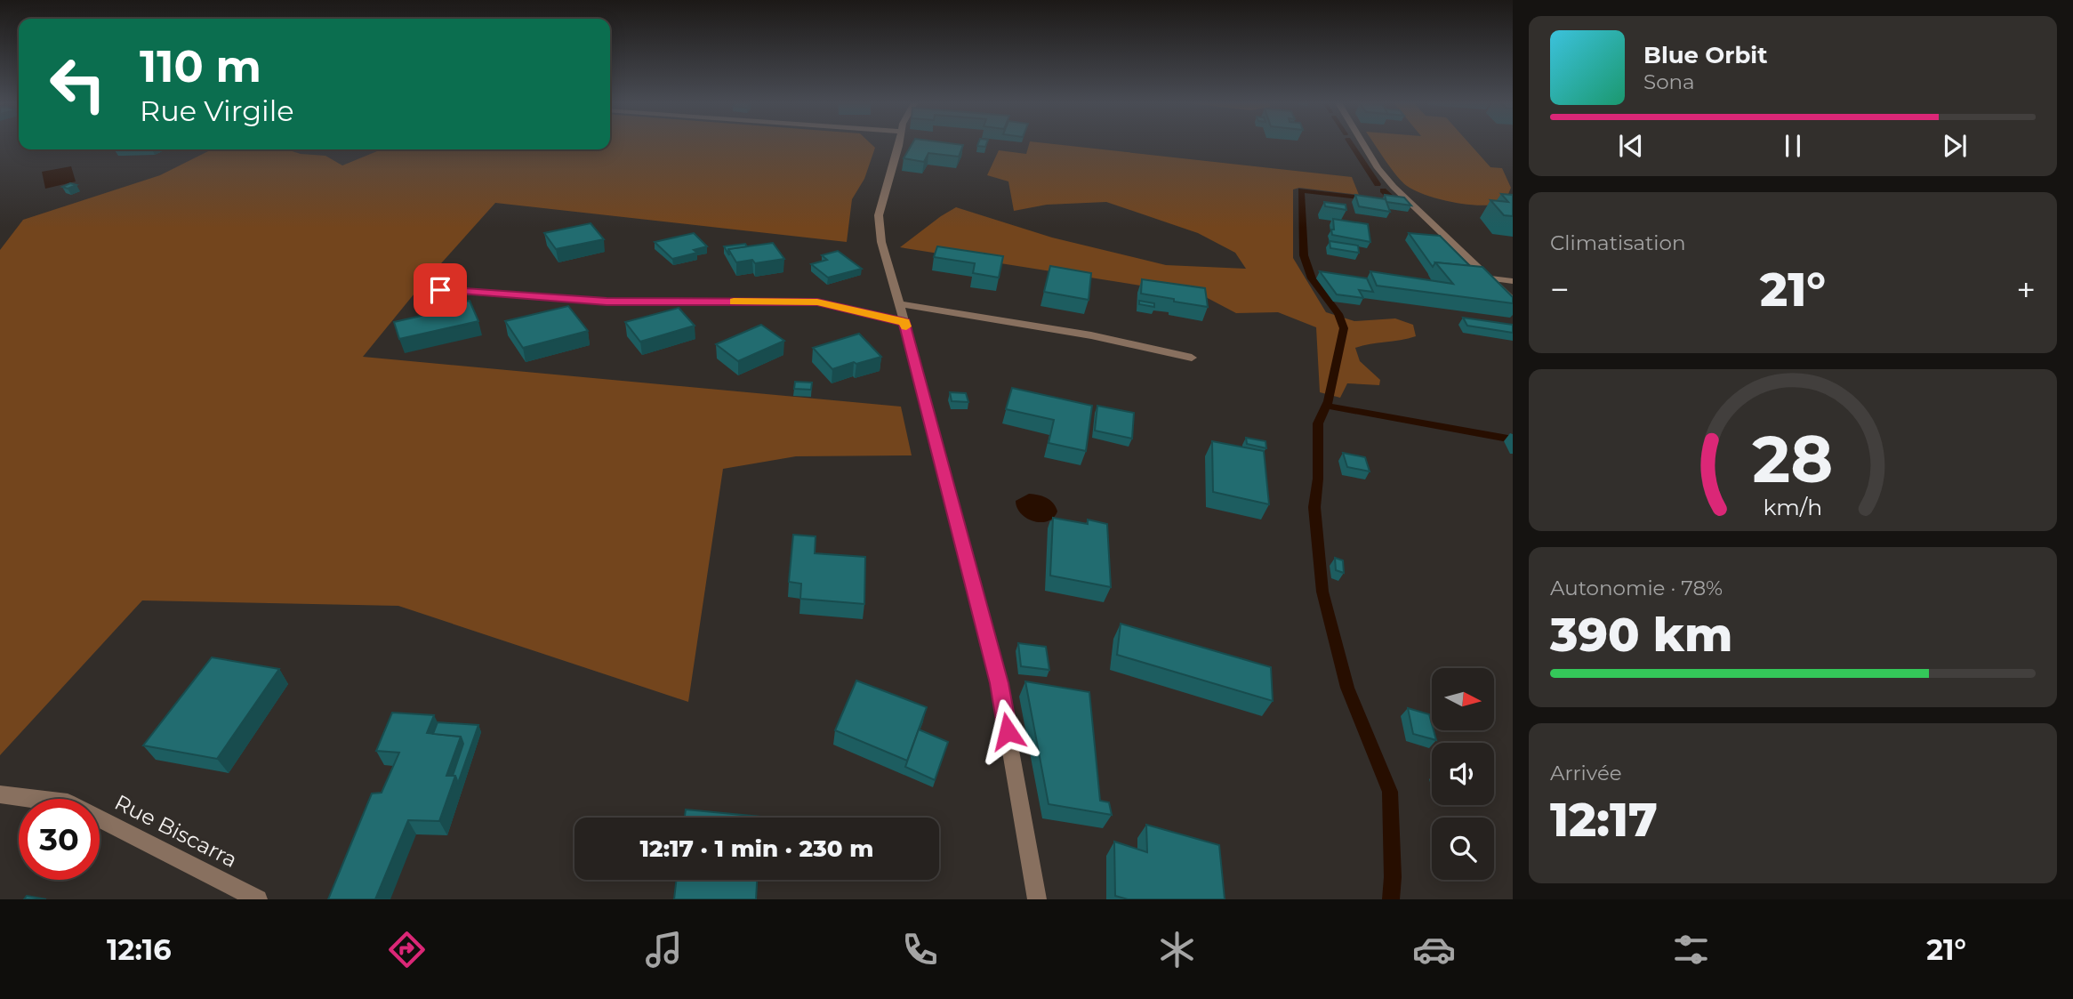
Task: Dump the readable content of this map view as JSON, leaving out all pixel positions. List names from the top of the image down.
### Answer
{
  "streets": {
    "street": ["Rue Biscarra"]
  },
  "north": "right",
  "page": {
    "turn": ["110 m", "Rue Virgile"],
    "song": ["Blue Orbit", "Sona"],
    "tile": [
      "Climatisation",
      ["Autonomie · 78%", "390 km"],
      ["Arrivée", "12:17"]
    ],
    "heat": ["−", "21°", "+"],
    "limit": "30",
    "trip": "12:17 · 1 min · 230 m",
    "tabs": ["12:16", "21°"],
    "gauge": ["28", "km/h"]
  }
}
